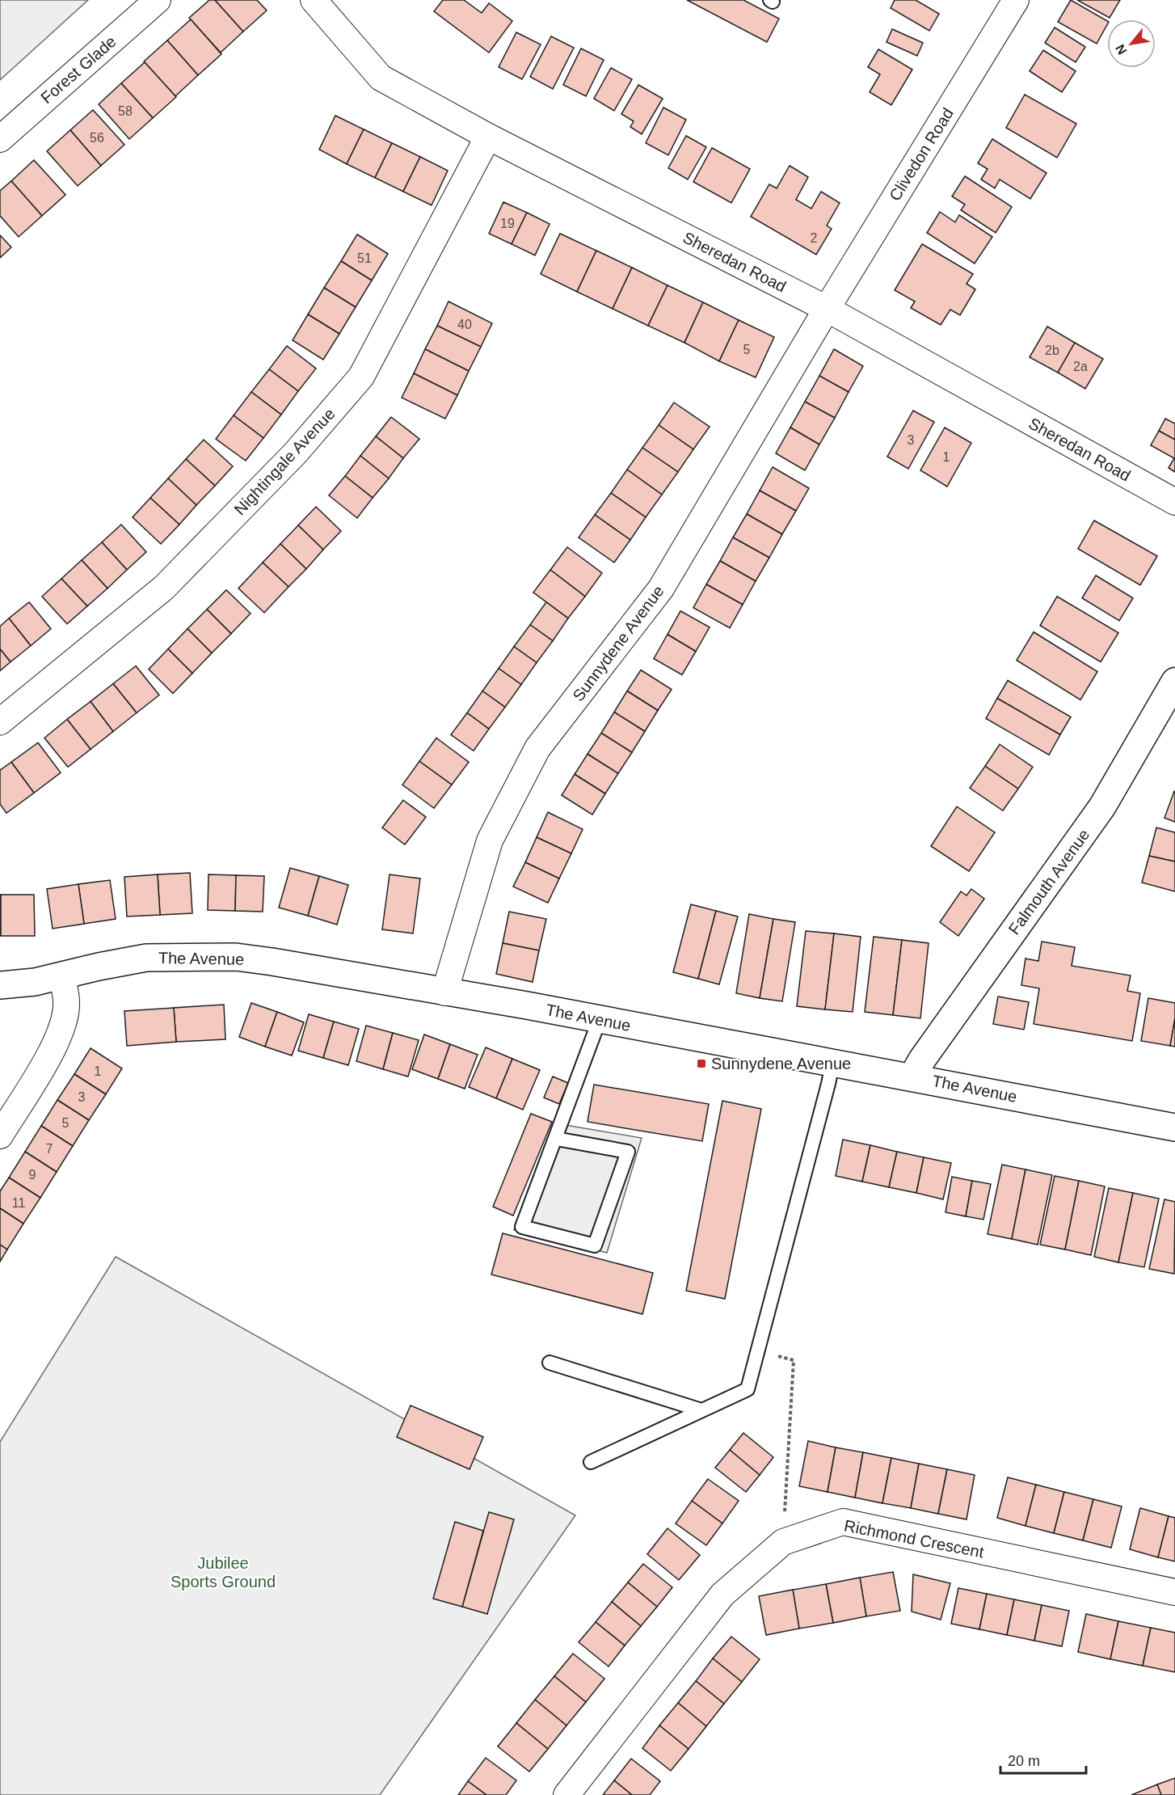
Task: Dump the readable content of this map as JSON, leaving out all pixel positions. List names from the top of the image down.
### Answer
{
  "streets": {
    "street": [
      "Forest Glade",
      "Clivedon Road",
      "Sheredan Road",
      "Nightingale Avenue",
      "Sunnydene Avenue",
      "Falmouth Avenue",
      "The Avenue",
      "Richmond Crescent"
    ]
  },
  "crossings": [
    ["Clivedon Road", "Sheredan Road"],
    ["Clivedon Road", "Sunnydene Avenue"],
    ["Sheredan Road", "Nightingale Avenue"],
    ["Sheredan Road", "Sunnydene Avenue"],
    ["Sunnydene Avenue", "The Avenue"],
    ["Falmouth Avenue", "The Avenue"]
  ],
  "parks": ["Jubilee Sports Ground"],
  "places": {
    "transit": ["Sunnydene Avenue"]
  },
  "house_numbers": [
    "58",
    "56",
    "19",
    "2",
    "51",
    "40",
    "5",
    "2b",
    "2a",
    "3",
    "1",
    "1",
    "3",
    "5",
    "7",
    "9",
    "11"
  ],
  "scale_bar": "20 m",
  "north": "bottom left"
}
